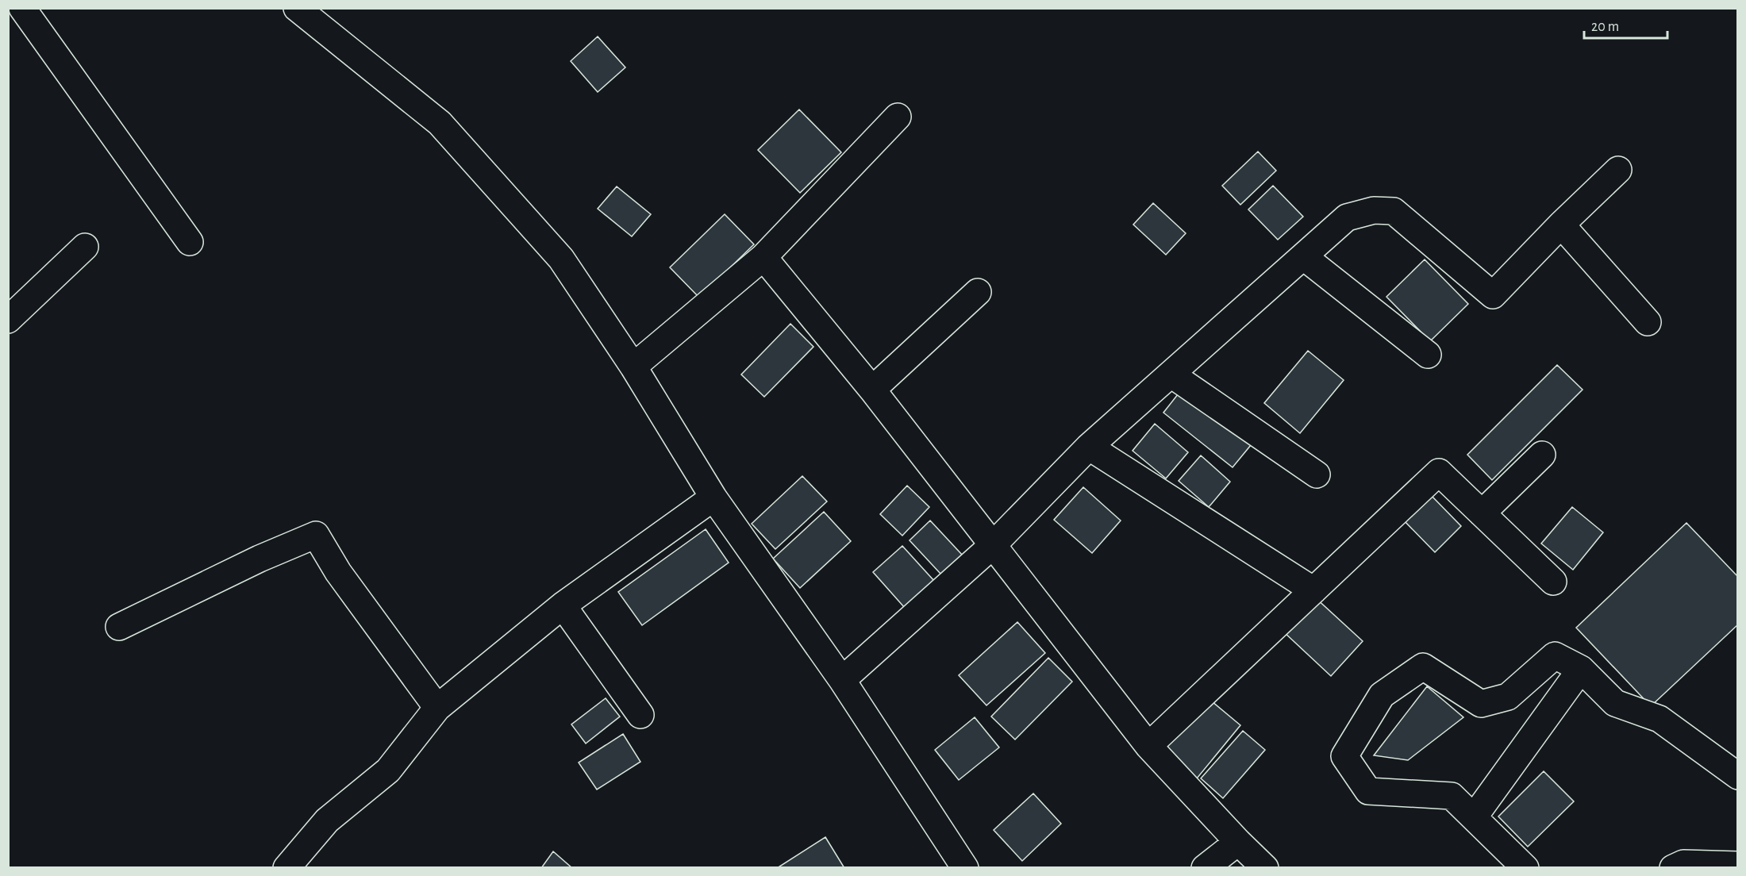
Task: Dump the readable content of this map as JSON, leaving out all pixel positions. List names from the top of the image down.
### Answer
{
  "scale_bar": "20 m"
}
